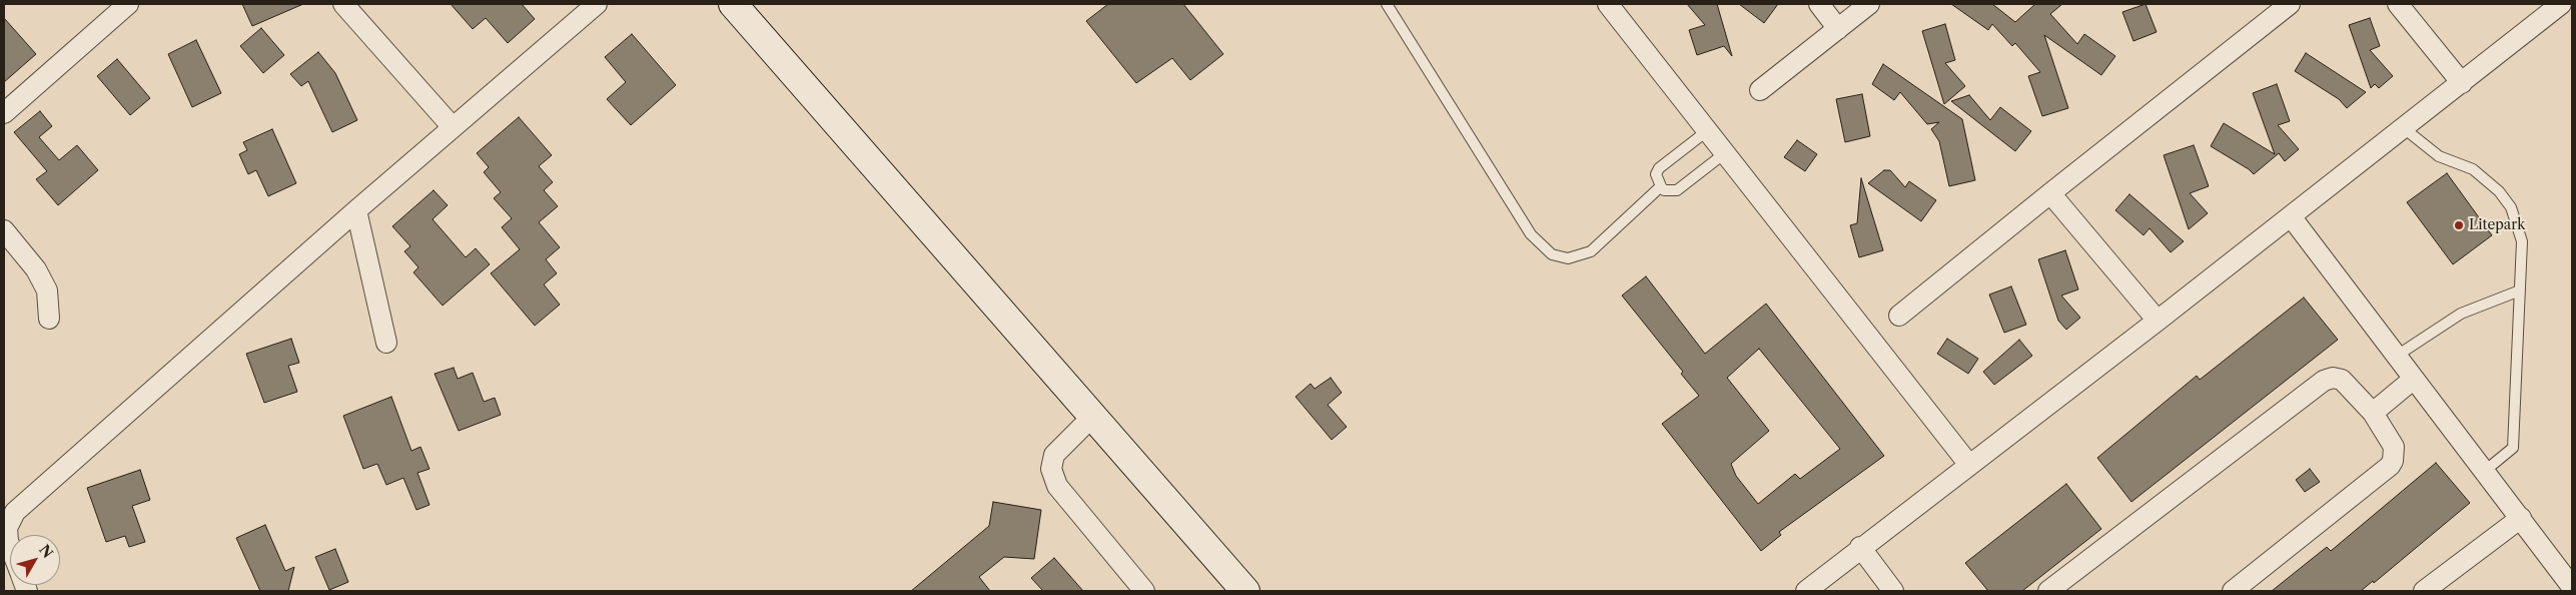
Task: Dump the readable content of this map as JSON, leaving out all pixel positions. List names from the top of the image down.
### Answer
{
  "places": ["Litepark"],
  "north": "top right"
}
